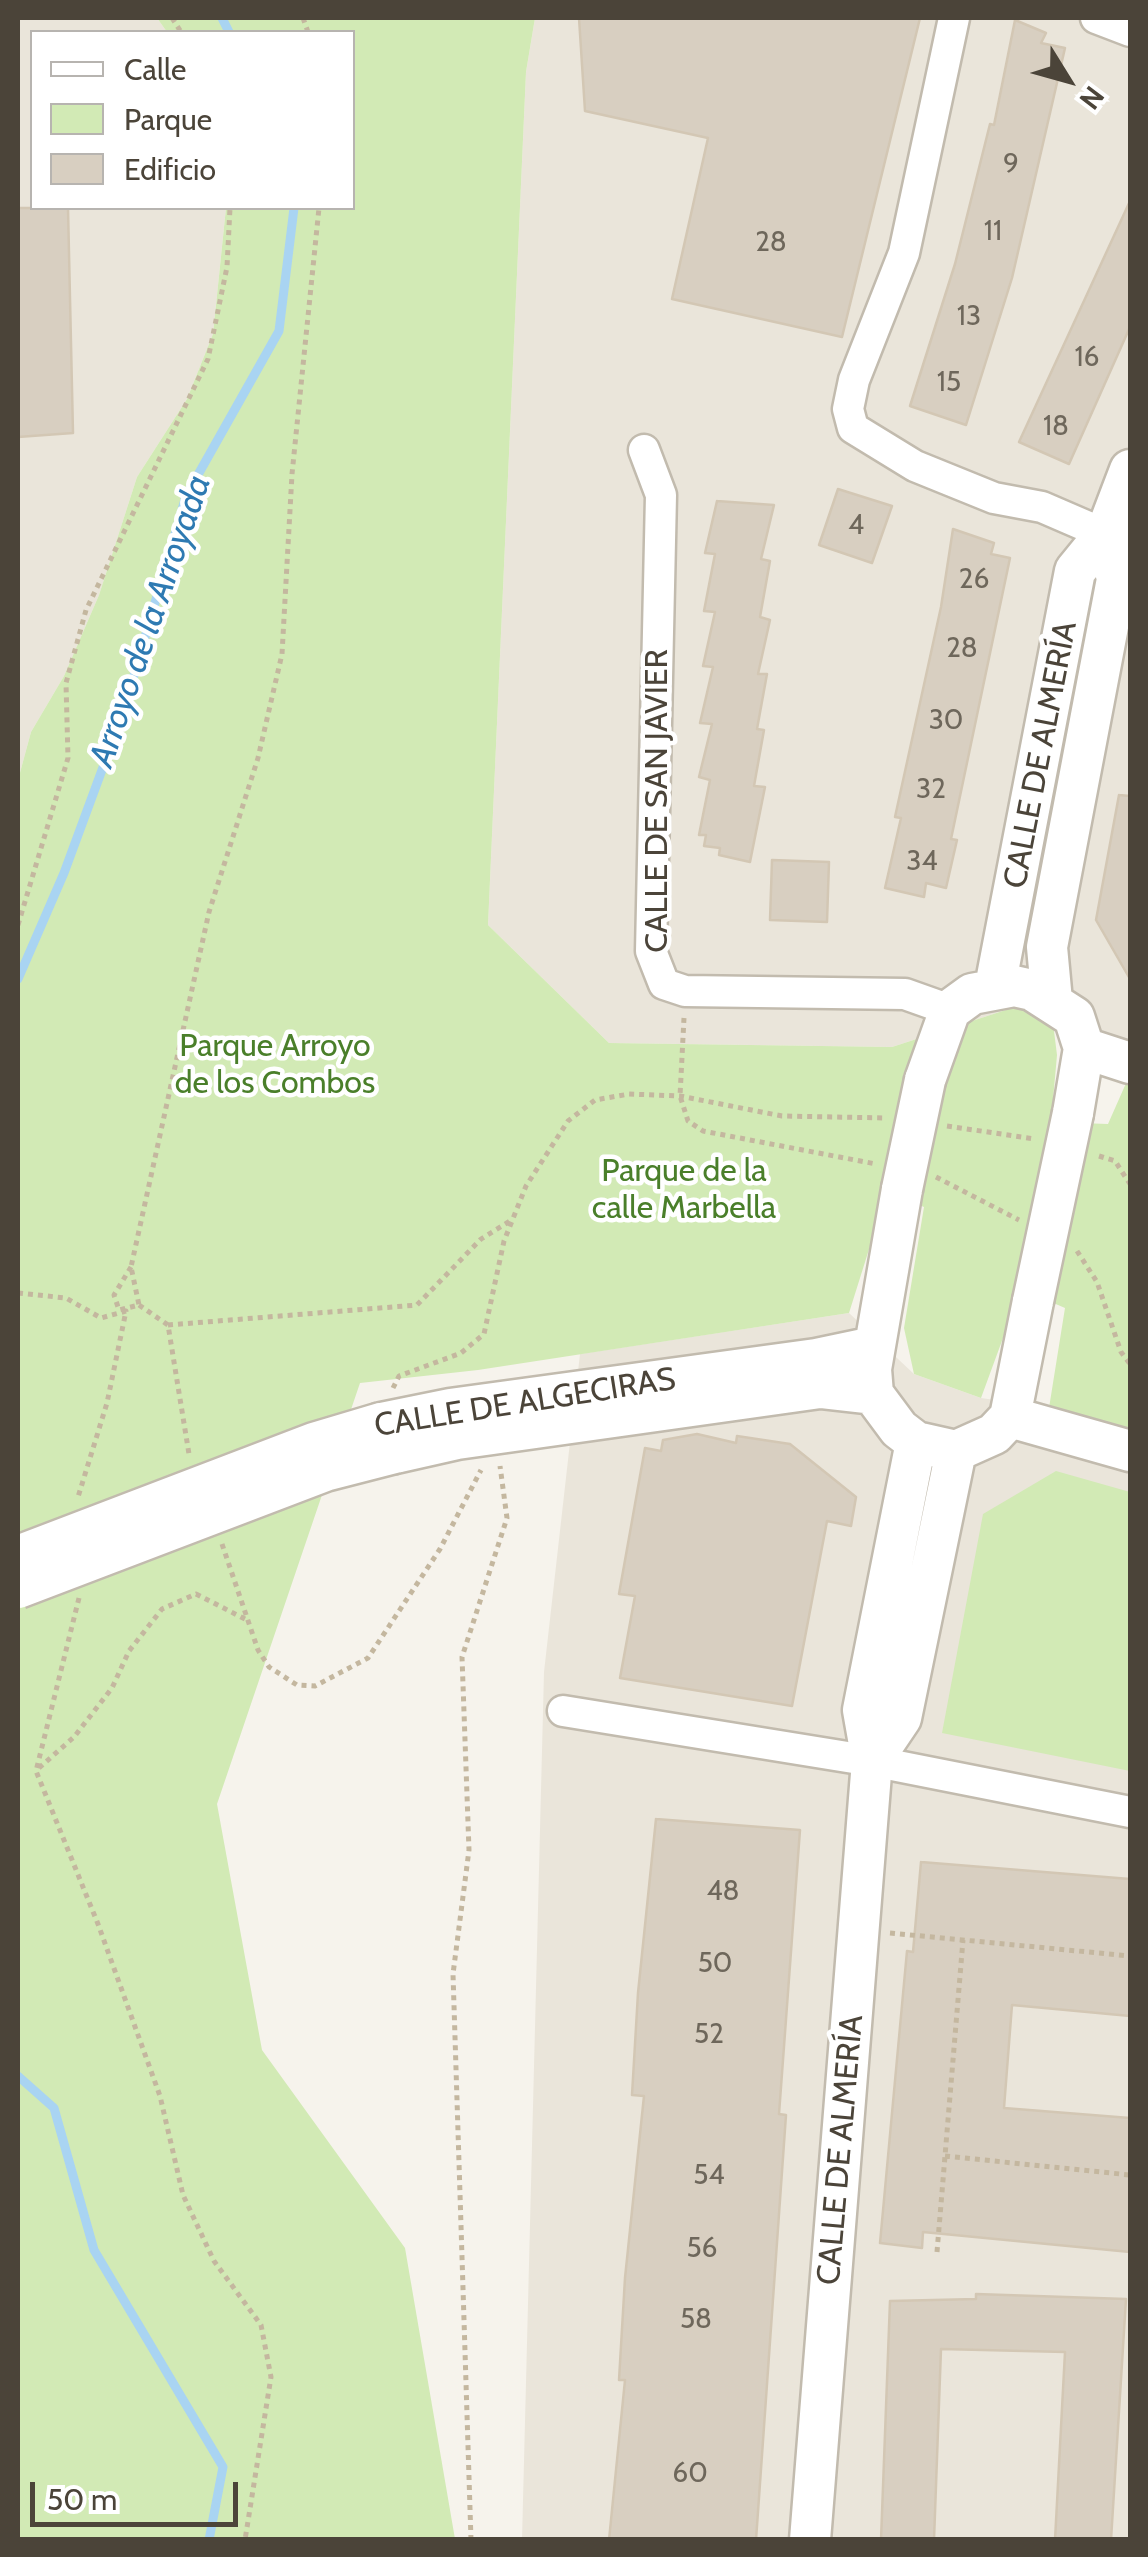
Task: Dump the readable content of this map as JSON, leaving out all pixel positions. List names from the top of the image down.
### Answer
{
  "streets": {
    "street": ["CALLE DE ALMERÍA", "CALLE DE SAN JAVIER", "CALLE DE ALGECIRAS"]
  },
  "water": ["Arroyo de la Arroyada"],
  "parks": ["Parque Arroyo de los Combos", "Parque de la calle Marbella"],
  "house_numbers": [
    "9",
    "11",
    "28",
    "13",
    "16",
    "15",
    "18",
    "4",
    "26",
    "28",
    "30",
    "32",
    "34",
    "48",
    "50",
    "52",
    "54",
    "56",
    "58",
    "60"
  ],
  "legend": ["Calle", "Parque", "Edificio"],
  "scale_bar": "50 m",
  "north": "bottom right"
}
